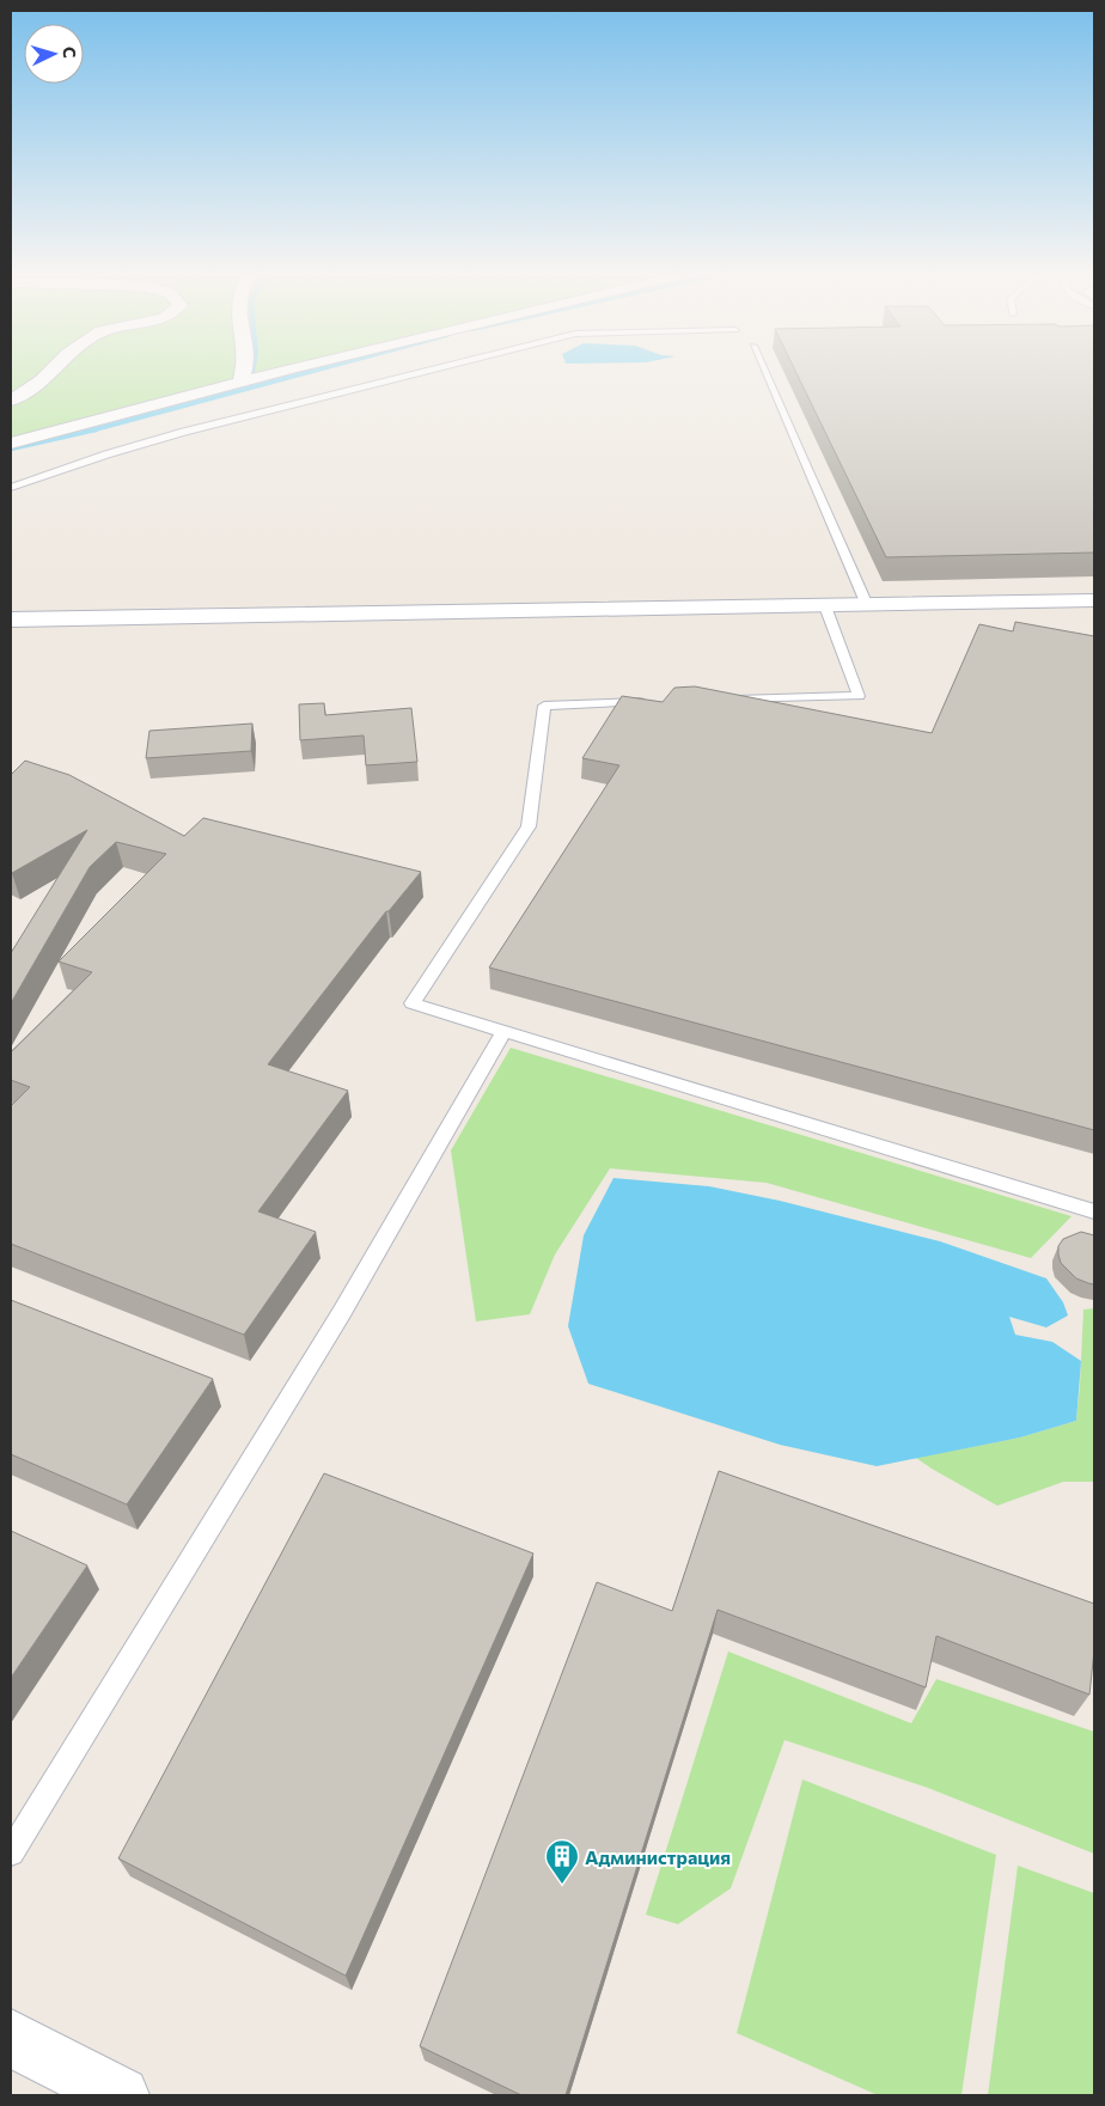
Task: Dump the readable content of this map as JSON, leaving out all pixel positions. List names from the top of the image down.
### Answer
{
  "places": {
    "building": ["Администрация"]
  },
  "north": "right"
}
